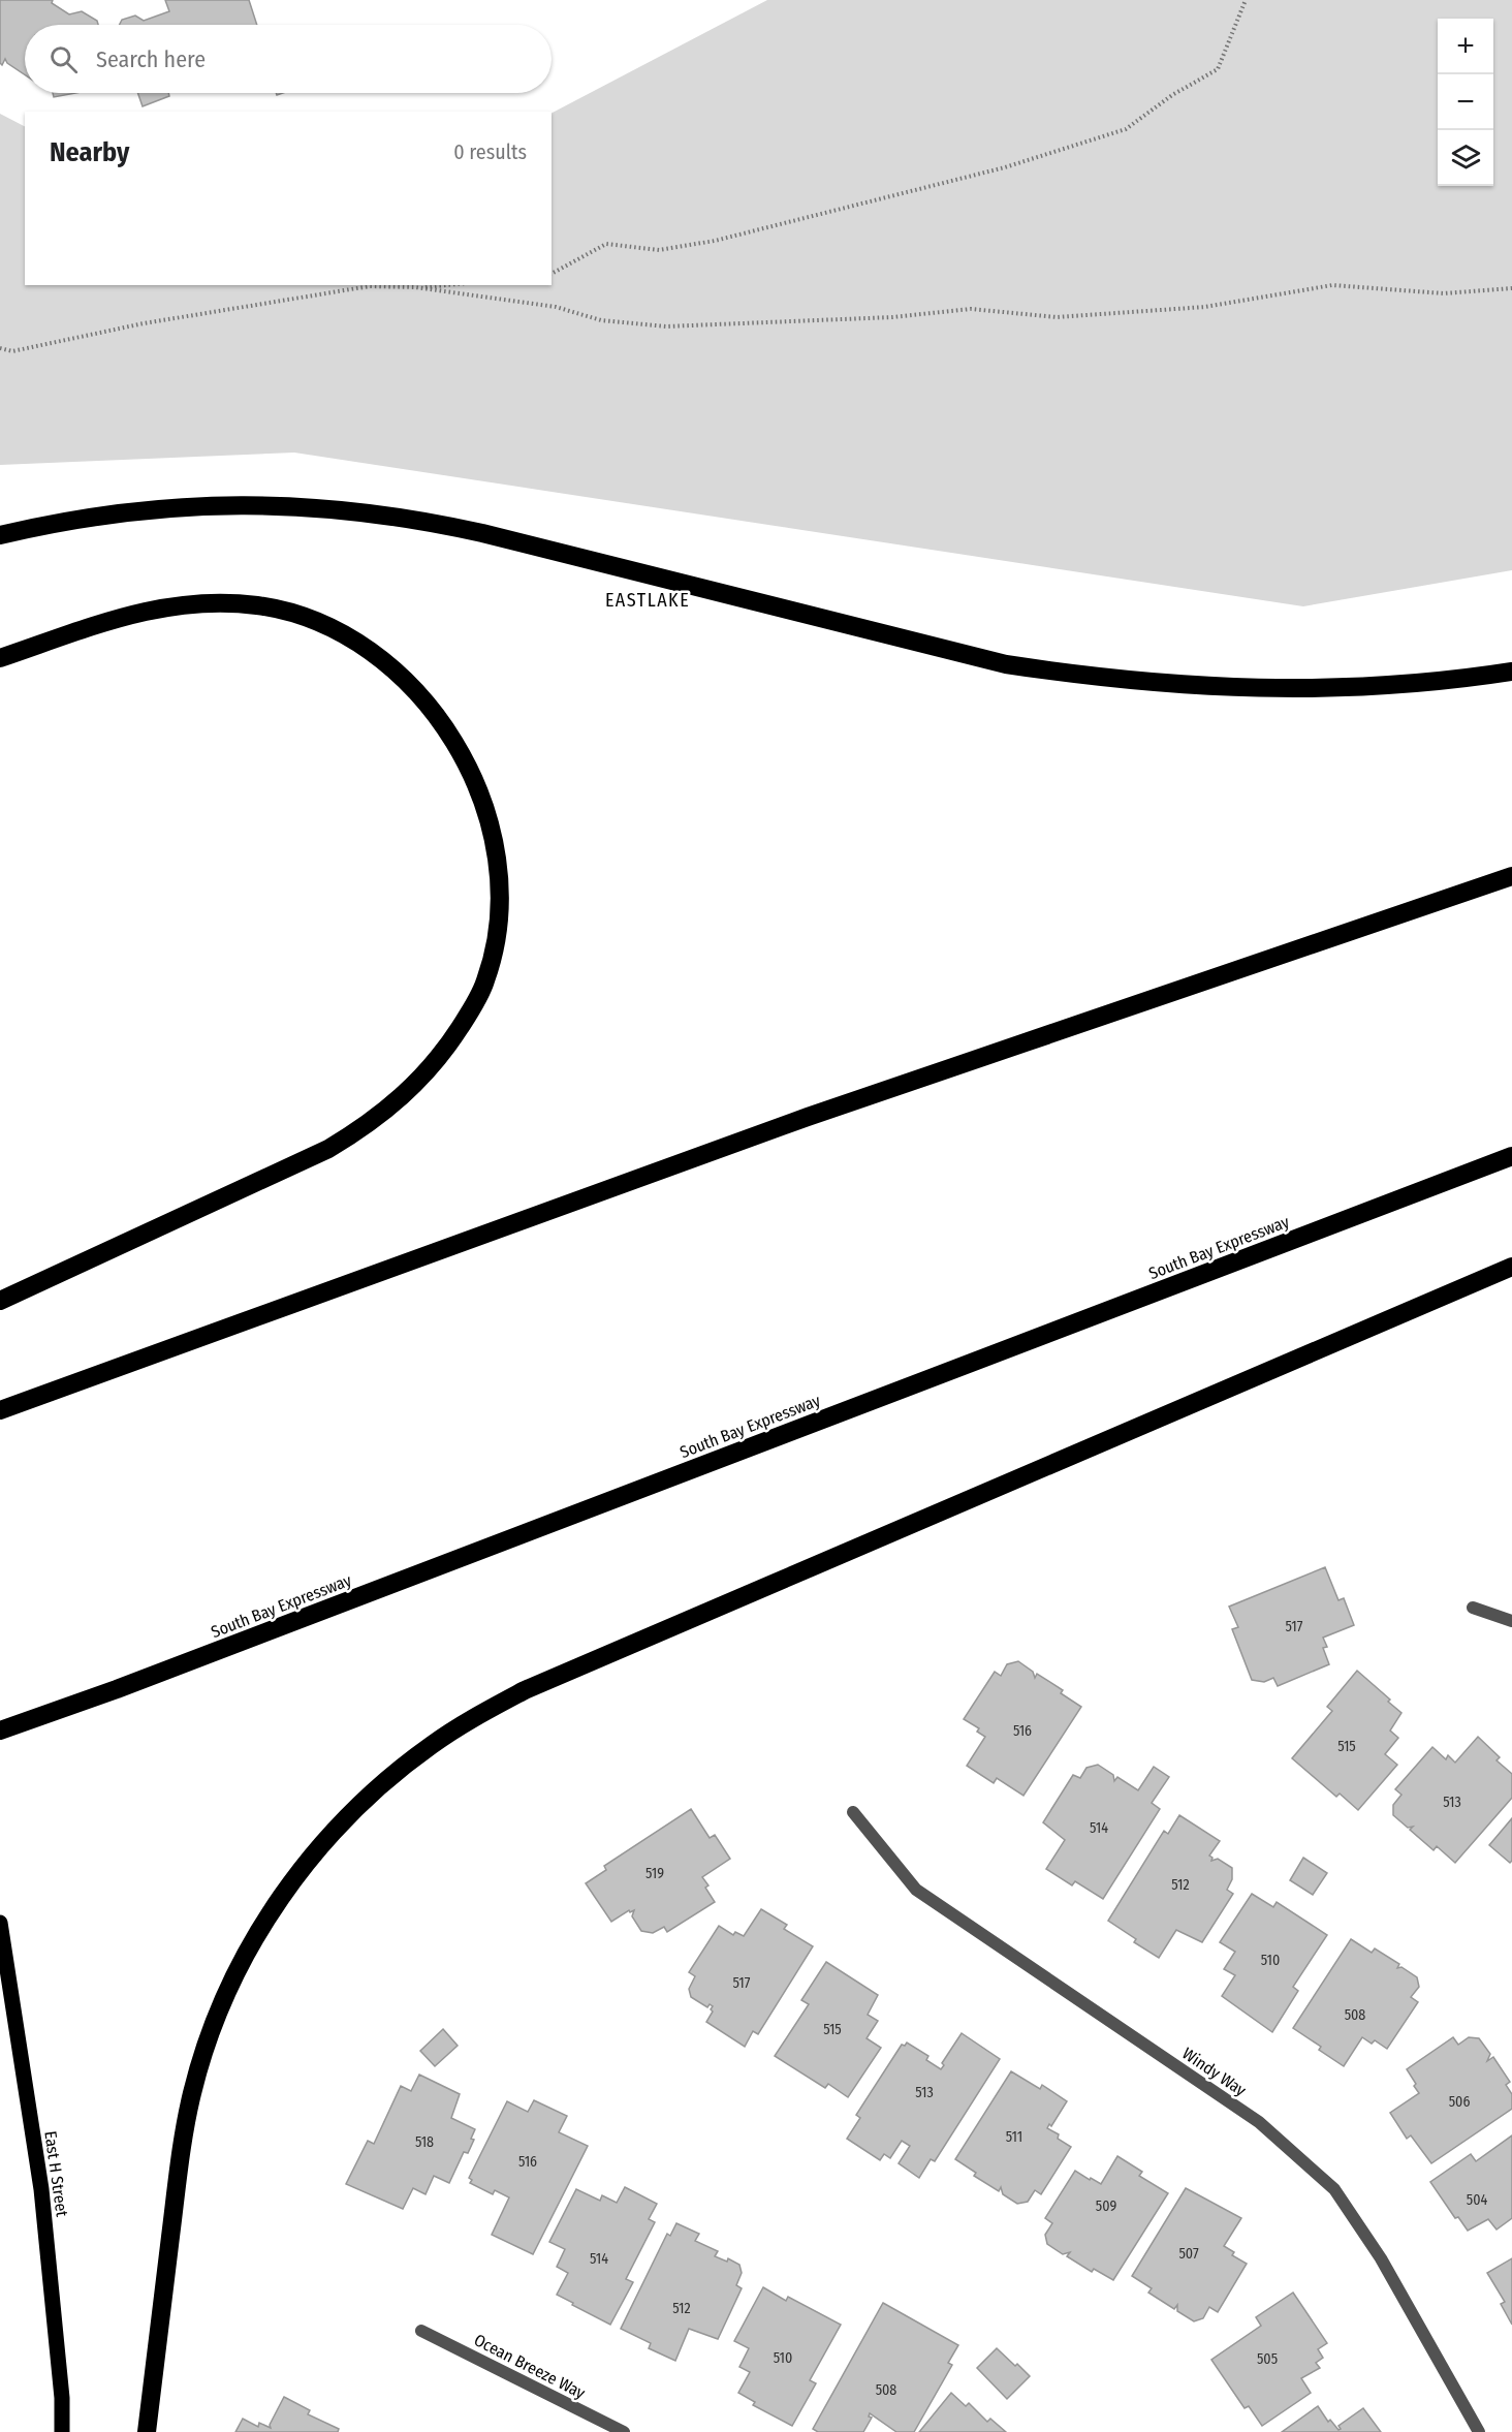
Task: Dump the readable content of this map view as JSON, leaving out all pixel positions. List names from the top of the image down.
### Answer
{
  "streets": {
    "highway": ["South Bay Expressway"],
    "main road": ["East H Street"],
    "street": ["Windy Way", "Ocean Breeze Way"]
  },
  "districts": ["EASTLAKE"],
  "house_numbers": [
    "517",
    "516",
    "515",
    "513",
    "514",
    "519",
    "512",
    "510",
    "517",
    "508",
    "515",
    "513",
    "506",
    "511",
    "518",
    "516",
    "504",
    "509",
    "507",
    "514",
    "512",
    "510",
    "505",
    "508"
  ],
  "page": {
    "map_buttons": ["+", "−"],
    "search": "Search here",
    "heading": ["Nearby", "0 results"]
  }
}
